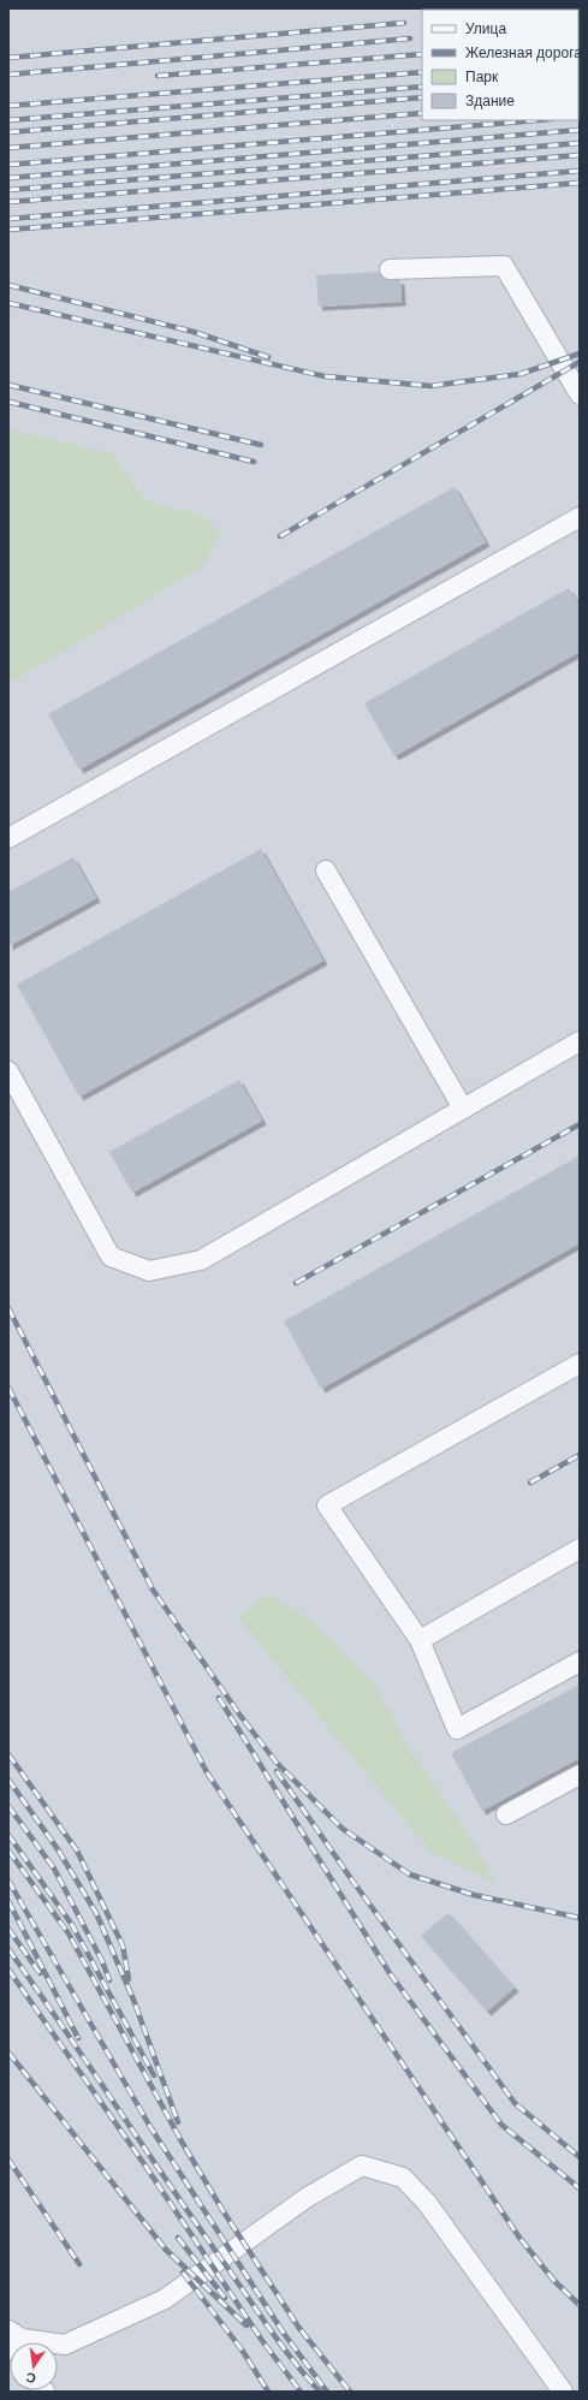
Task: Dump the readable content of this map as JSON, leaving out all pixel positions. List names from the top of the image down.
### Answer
{
  "legend": [
    "Улица",
    "Железная дорога",
    "Парк",
    "Здание"
  ],
  "north": "bottom"
}
